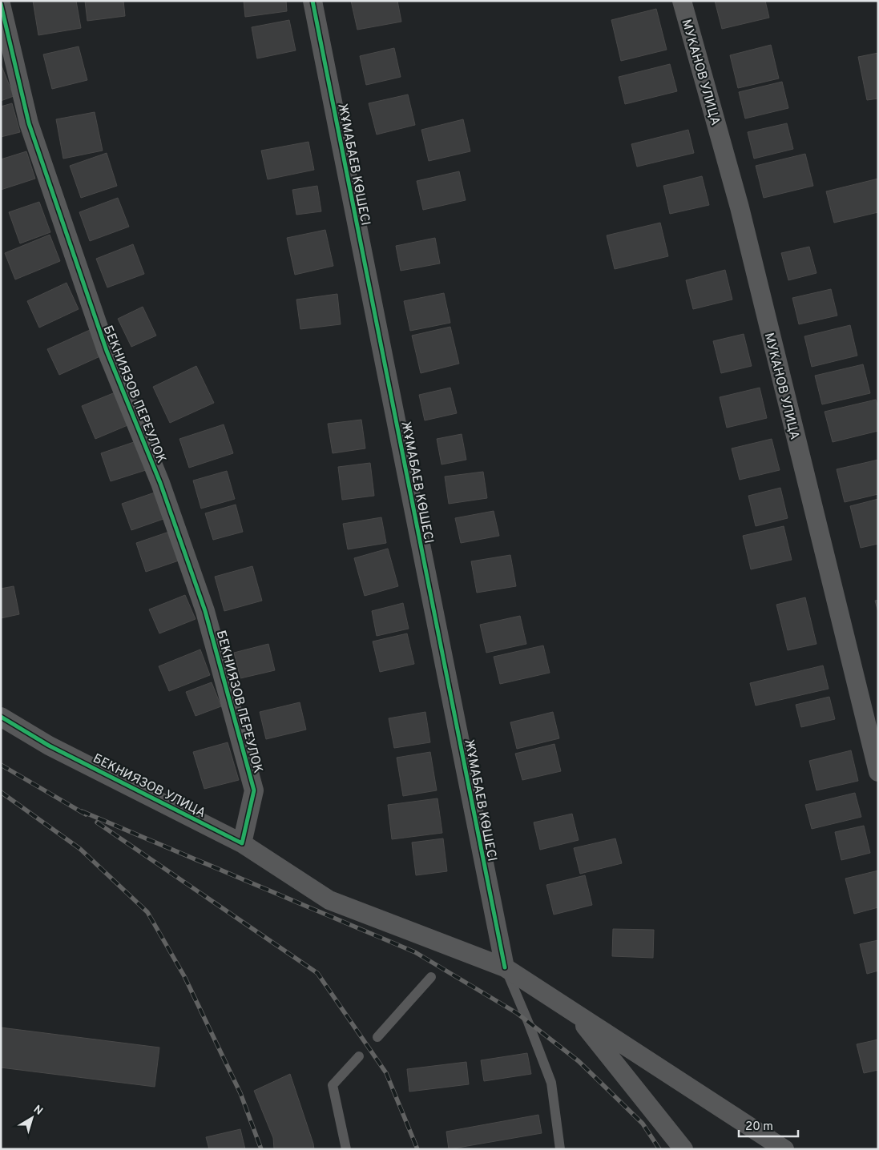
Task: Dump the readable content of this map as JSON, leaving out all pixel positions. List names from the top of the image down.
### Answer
{
  "streets": {
    "street": [
      "МУКАНОВ УЛИЦА",
      "ЖҰМАБАЕВ КӨШЕСІ",
      "БЕКНИЯЗОВ ПЕРЕУЛОК",
      "БЕКНИЯЗОВ УЛИЦА"
    ]
  },
  "crossings": [
    ["ЖҰМАБАЕВ КӨШЕСІ", "БЕКНИЯЗОВ УЛИЦА"],
    ["БЕКНИЯЗОВ ПЕРЕУЛОК", "БЕКНИЯЗОВ УЛИЦА"]
  ],
  "scale_bar": "20 m",
  "north": "top right"
}
